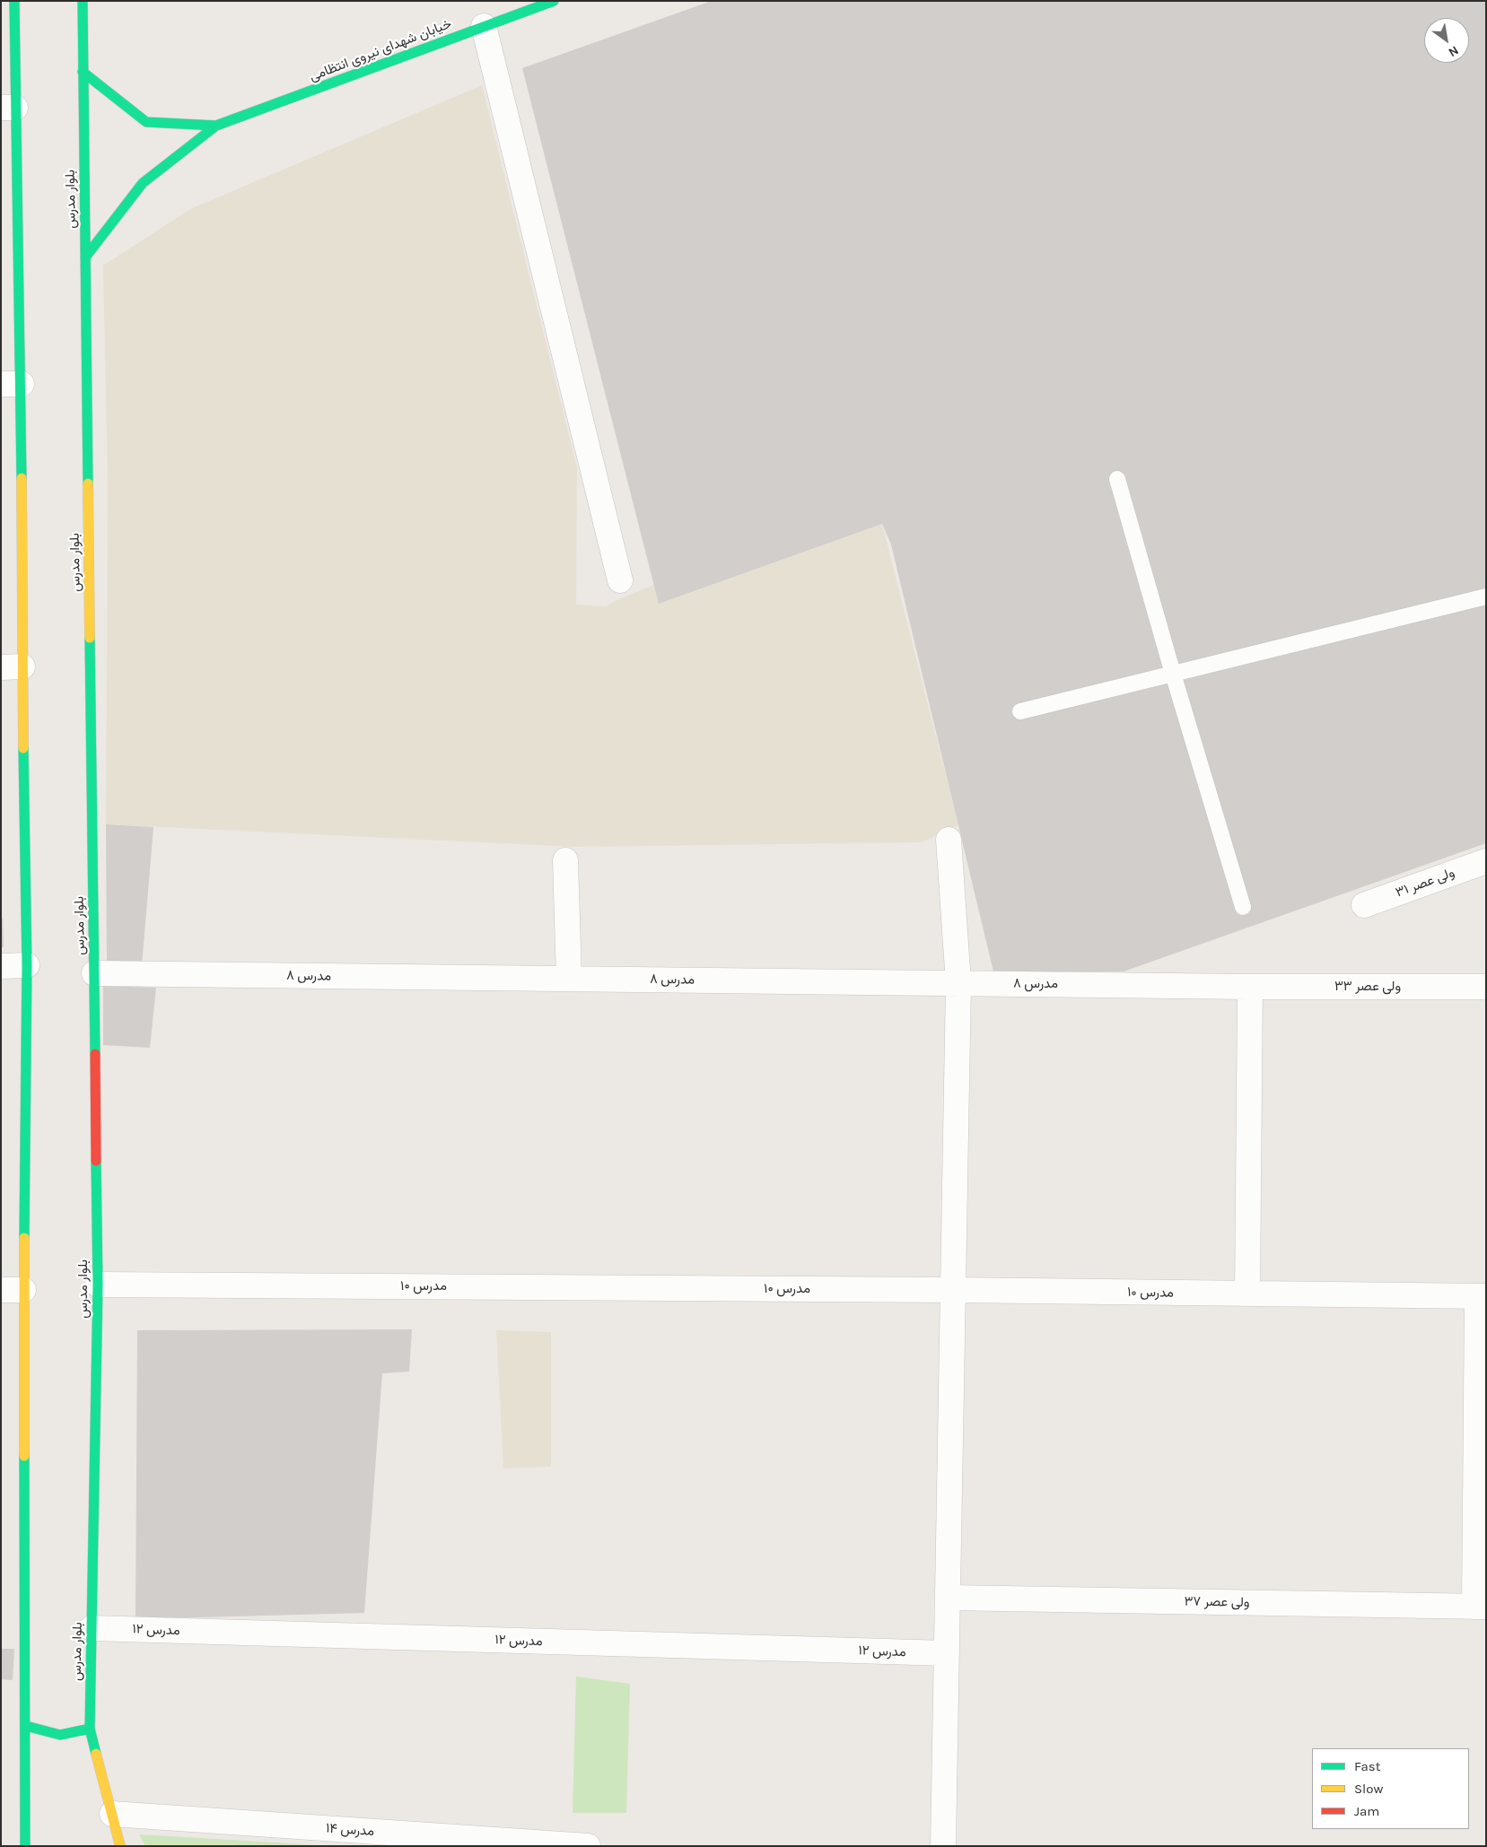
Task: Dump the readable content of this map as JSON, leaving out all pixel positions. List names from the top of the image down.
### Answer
{
  "streets": {
    "street": [
      "خیابان شهدای نیروی انتظامی",
      "بلوار مدرس",
      "ولی عصر ۳۱",
      "مدرس ۸",
      "ولی عصر ۳۳",
      "مدرس ۱۰",
      "ولی عصر ۳۷",
      "مدرس ۱۲",
      "مدرس ۱۴"
    ]
  },
  "crossings": [
    ["بلوار مدرس", "مدرس ۸"],
    ["بلوار مدرس", "مدرس ۱۰"],
    ["بلوار مدرس", "مدرس ۱۲"],
    ["بلوار مدرس", "مدرس ۱۴"],
    ["مدرس ۸", "ولی عصر ۳۳"]
  ],
  "legend": ["Fast", "Slow", "Jam"],
  "north": "bottom right"
}
